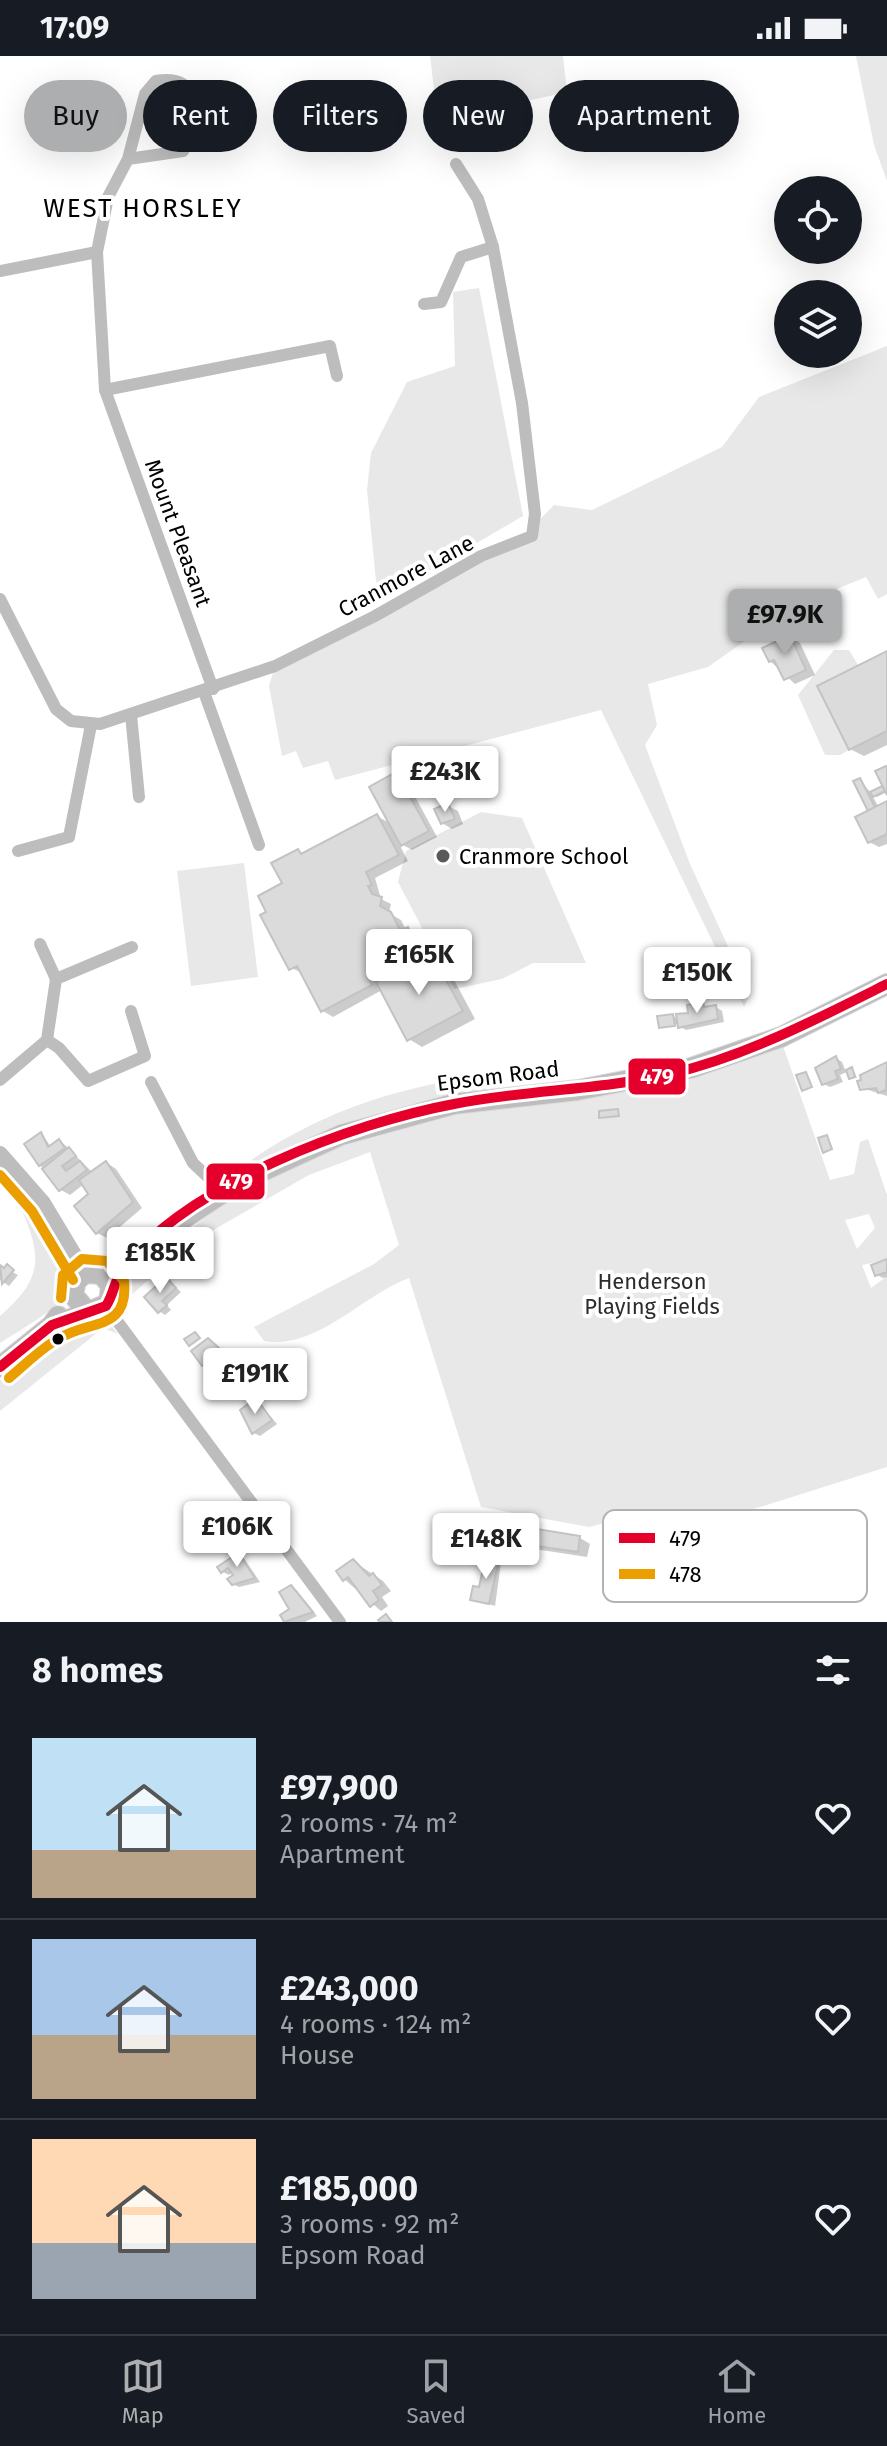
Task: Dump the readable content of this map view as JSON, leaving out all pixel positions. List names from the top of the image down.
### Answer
{
  "streets": {
    "main road": ["Epsom Road"],
    "street": ["Mount Pleasant", "Cranmore Lane"]
  },
  "crossings": [
    ["Mount Pleasant", "Cranmore Lane"]
  ],
  "districts": ["WEST HORSLEY"],
  "parks": ["Henderson Playing Fields"],
  "places": ["Cranmore School"],
  "lines": ["transit line 479", "transit line 478"],
  "legend": ["479", "478"],
  "page": {
    "status": "17:09",
    "chip": [
      "Buy",
      "Rent",
      "Filters",
      "New",
      "Apartment"
    ],
    "price": [
      "£97.9K",
      "£243K",
      "£165K",
      "£150K",
      "£185K",
      "£191K",
      "£106K",
      "£148K"
    ],
    "heading": "8 homes",
    "list": [
      {
        "name": "£97,900",
        "note": "2 rooms · 74 m² · Apartment"
      },
      {
        "name": "£243,000",
        "note": "4 rooms · 124 m² · House"
      },
      {
        "name": "£185,000",
        "note": "3 rooms · 92 m² · Epsom Road"
      }
    ],
    "tabs": ["Map", "Saved", "Home"]
  }
}
